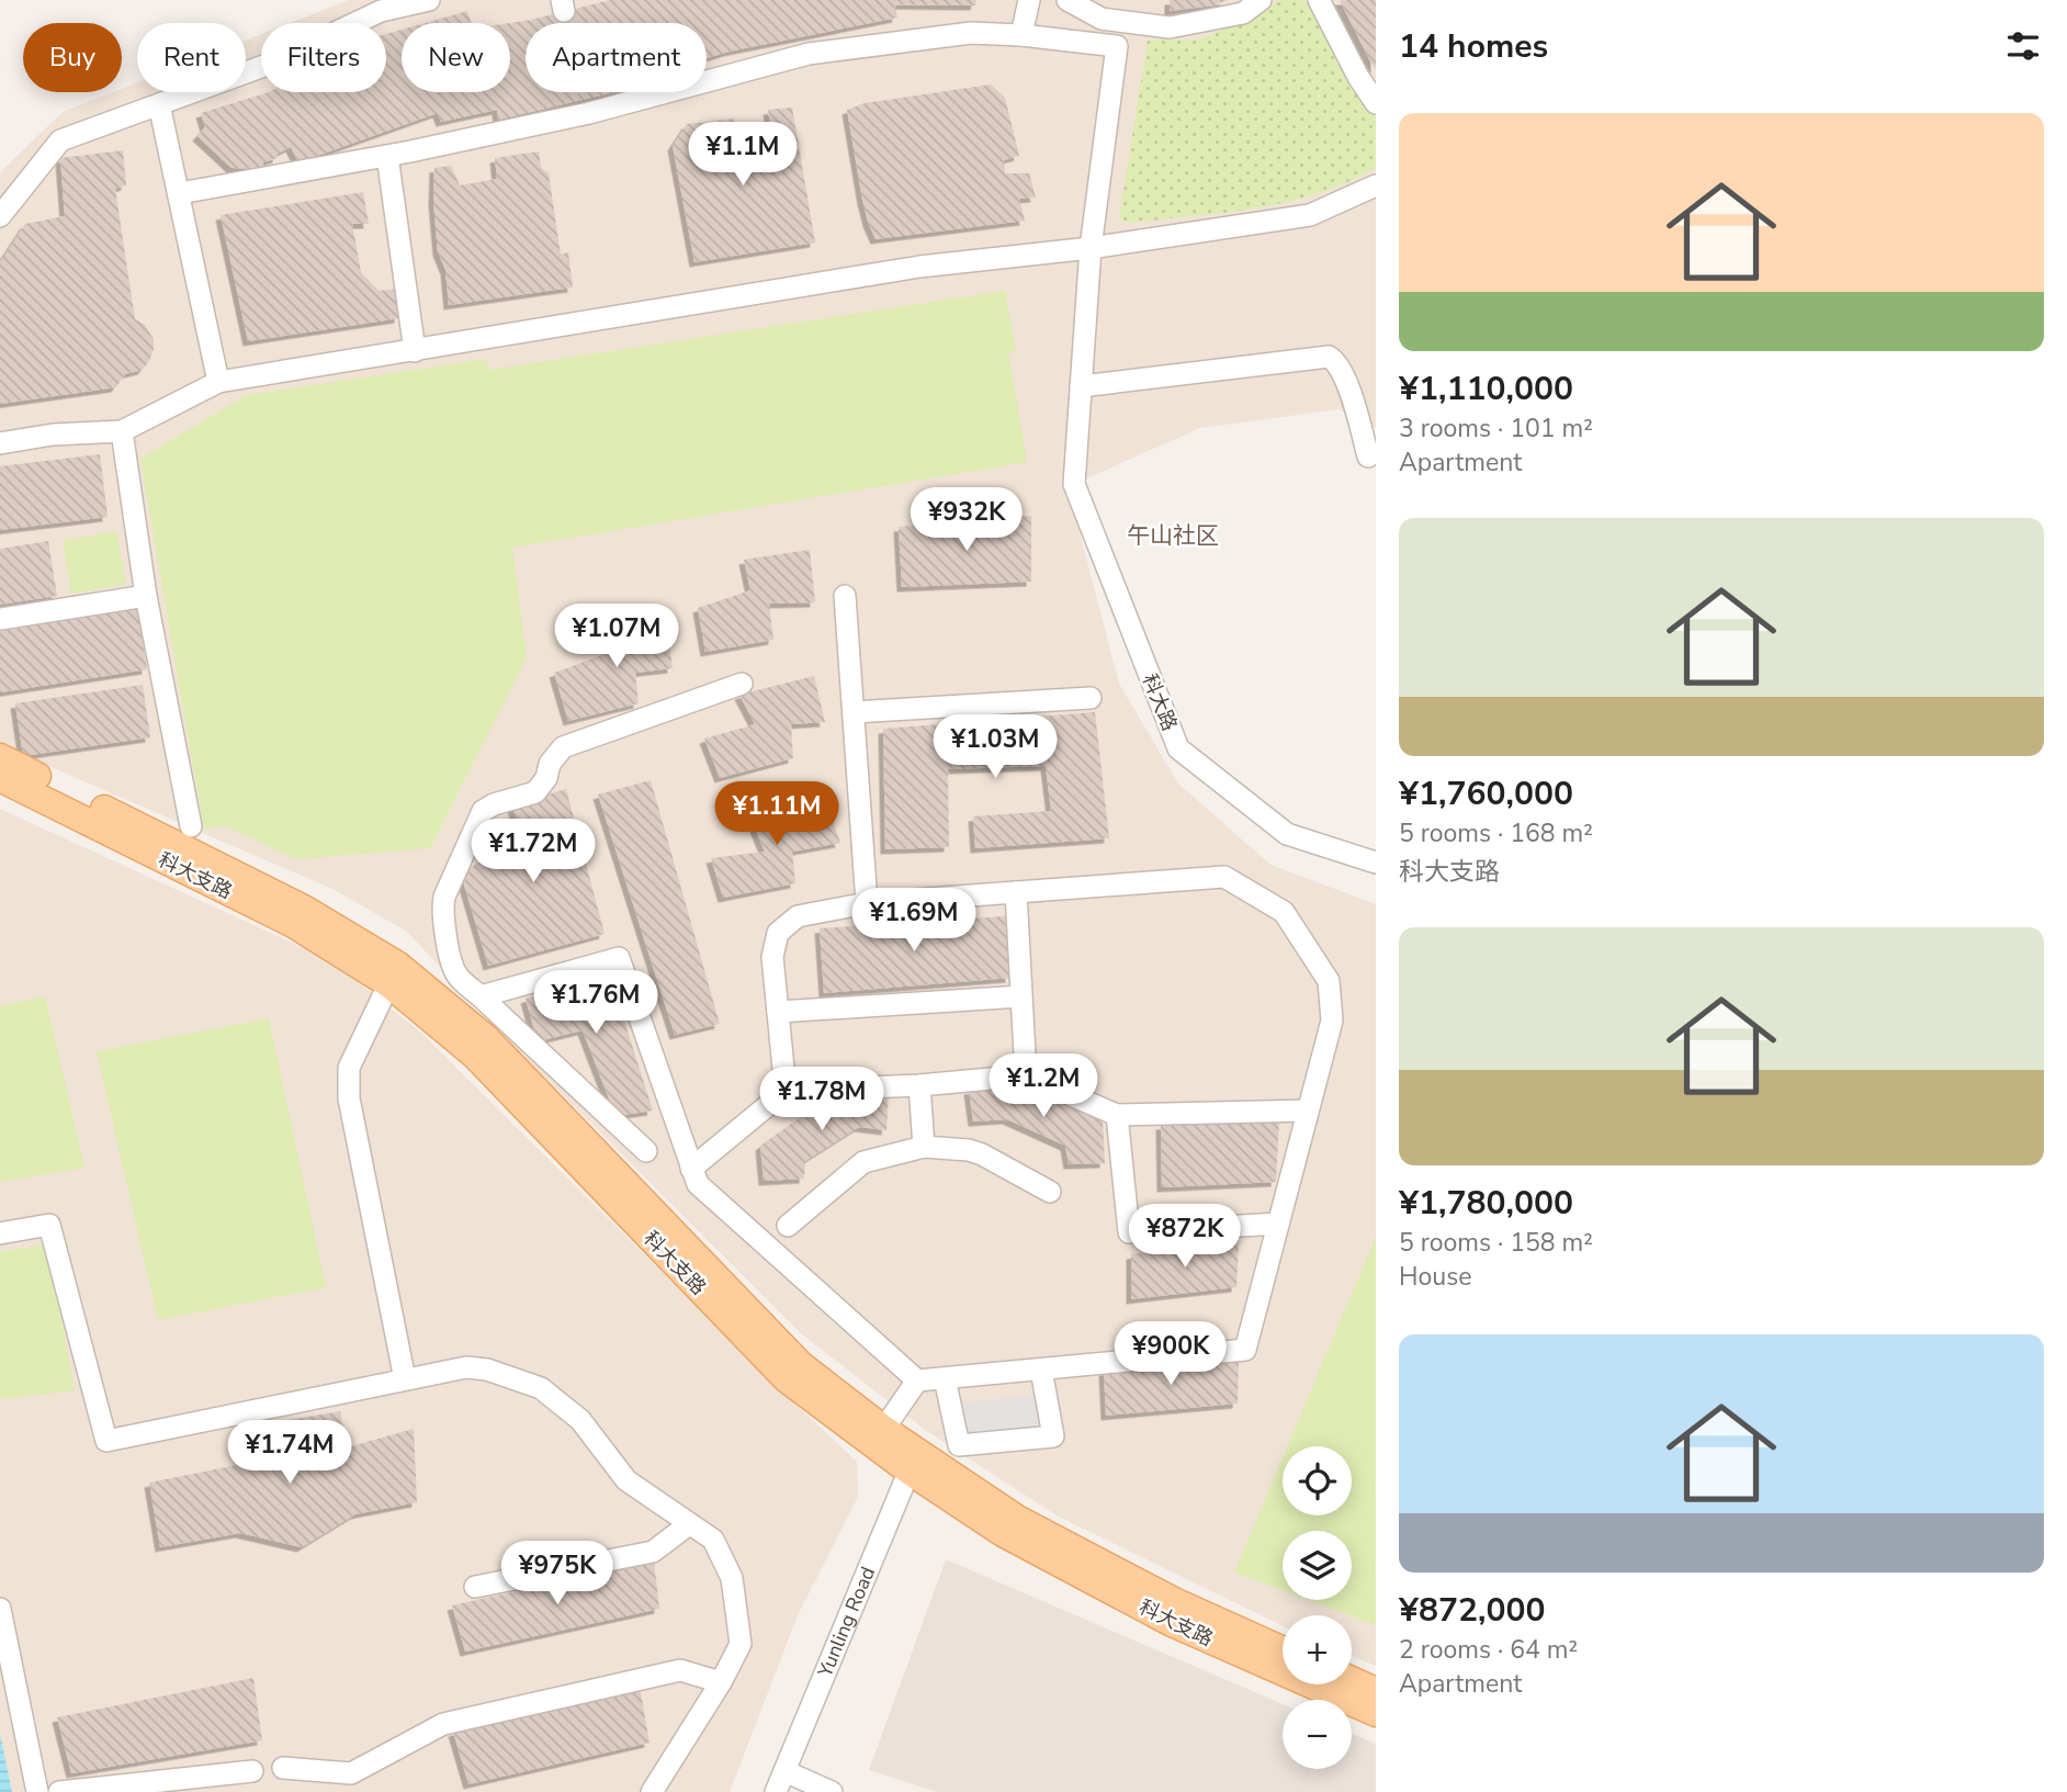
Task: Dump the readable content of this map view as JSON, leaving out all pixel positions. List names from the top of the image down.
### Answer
{
  "streets": {
    "main road": ["科大支路"],
    "street": ["科大路", "Yunling Road"]
  },
  "crossings": [
    ["科大支路", "Yunling Road"]
  ],
  "districts": ["午山社区"],
  "page": {
    "heading": "14 homes",
    "chip": [
      "Buy",
      "Rent",
      "Filters",
      "New",
      "Apartment"
    ],
    "list": [
      {
        "name": "¥1,110,000",
        "note": "3 rooms · 101 m² · Apartment"
      },
      {
        "name": "¥1,760,000",
        "note": "5 rooms · 168 m² · 科大支路"
      },
      {
        "name": "¥1,780,000",
        "note": "5 rooms · 158 m² · House"
      },
      {
        "name": "¥872,000",
        "note": "2 rooms · 64 m² · Apartment"
      }
    ],
    "price": [
      "¥1.1M",
      "¥932K",
      "¥1.07M",
      "¥1.03M",
      "¥1.11M",
      "¥1.72M",
      "¥1.69M",
      "¥1.76M",
      "¥1.2M",
      "¥1.78M",
      "¥872K",
      "¥900K",
      "¥1.74M",
      "¥975K"
    ],
    "map_buttons": ["+", "−"]
  }
}
